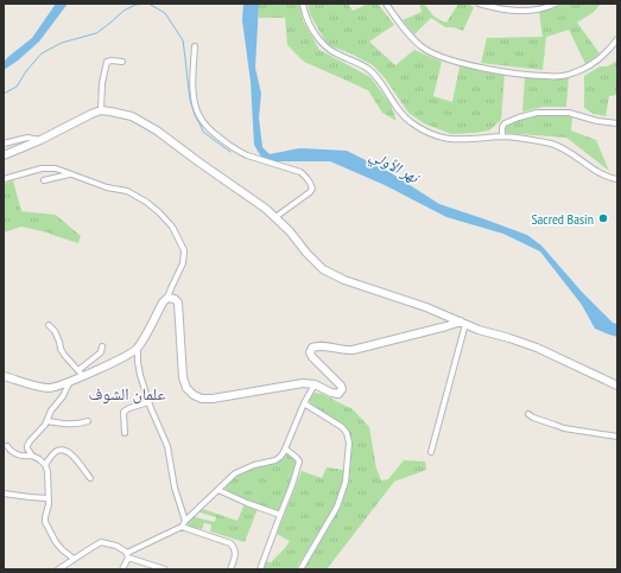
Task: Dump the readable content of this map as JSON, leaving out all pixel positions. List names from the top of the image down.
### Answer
{
  "districts": ["علمان الشوف"],
  "water": ["نهر الأولي"],
  "places": ["Sacred Basin"]
}
